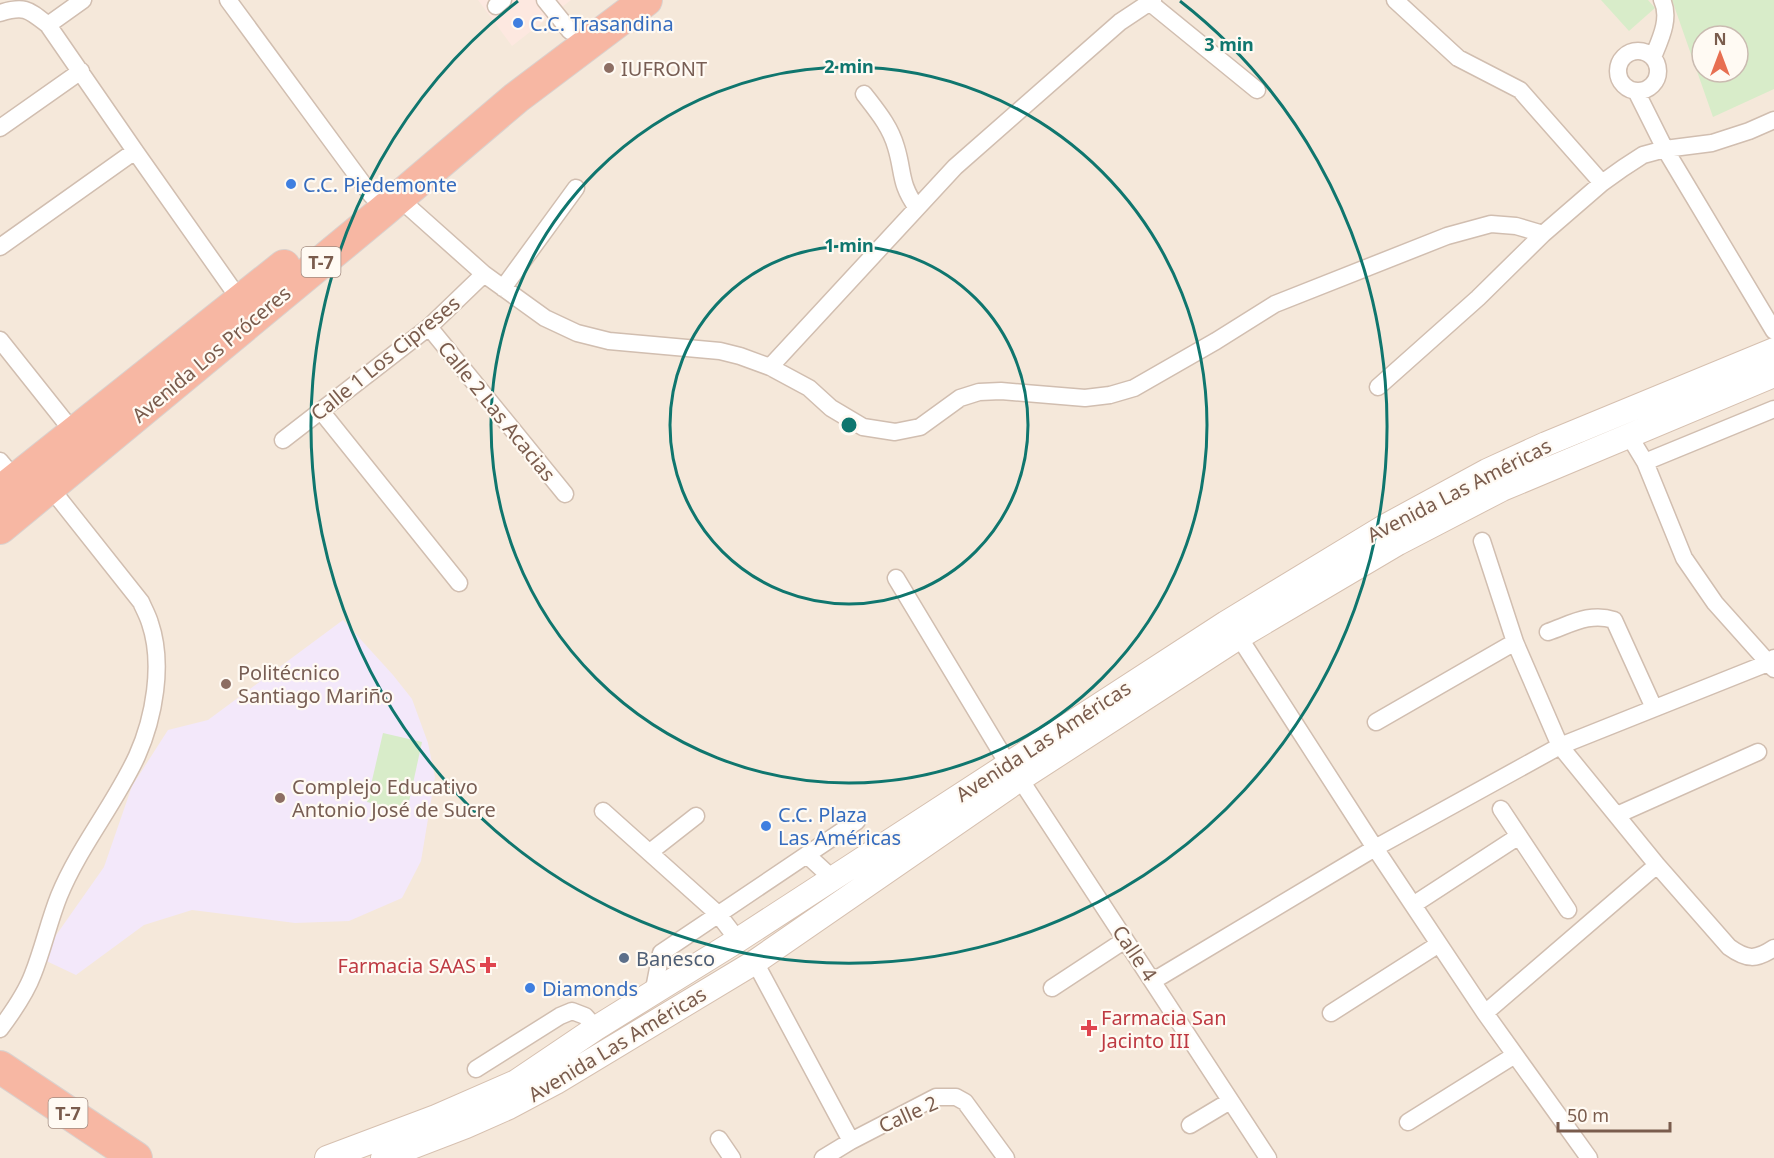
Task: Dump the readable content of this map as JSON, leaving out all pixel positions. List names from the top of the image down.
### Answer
{
  "streets": {
    "highway": ["T-7", "Avenida Los Próceres"],
    "street": [
      "Calle 1 Los Cipreses",
      "Calle 2 Las Acacias",
      "Avenida Las Américas",
      "Calle 4",
      "Calle 2"
    ]
  },
  "crossings": [
    ["Calle 1 Los Cipreses", "Calle 2 Las Acacias"],
    ["Avenida Las Américas", "Calle 4"]
  ],
  "places": {
    "other": [
      "C.C. Trasandina",
      "IUFRONT",
      "C.C. Piedemonte",
      "Politécnico Santiago Mariño",
      "Complejo Educativo Antonio José de Sucre",
      "C.C. Plaza Las Américas",
      "Banesco",
      "Diamonds"
    ],
    "health": ["Farmacia SAAS", "Farmacia San Jacinto III"]
  },
  "scale_bar": "50 m",
  "north": "top",
  "rings": ["3 min", "2 min", "1 min"]
}
